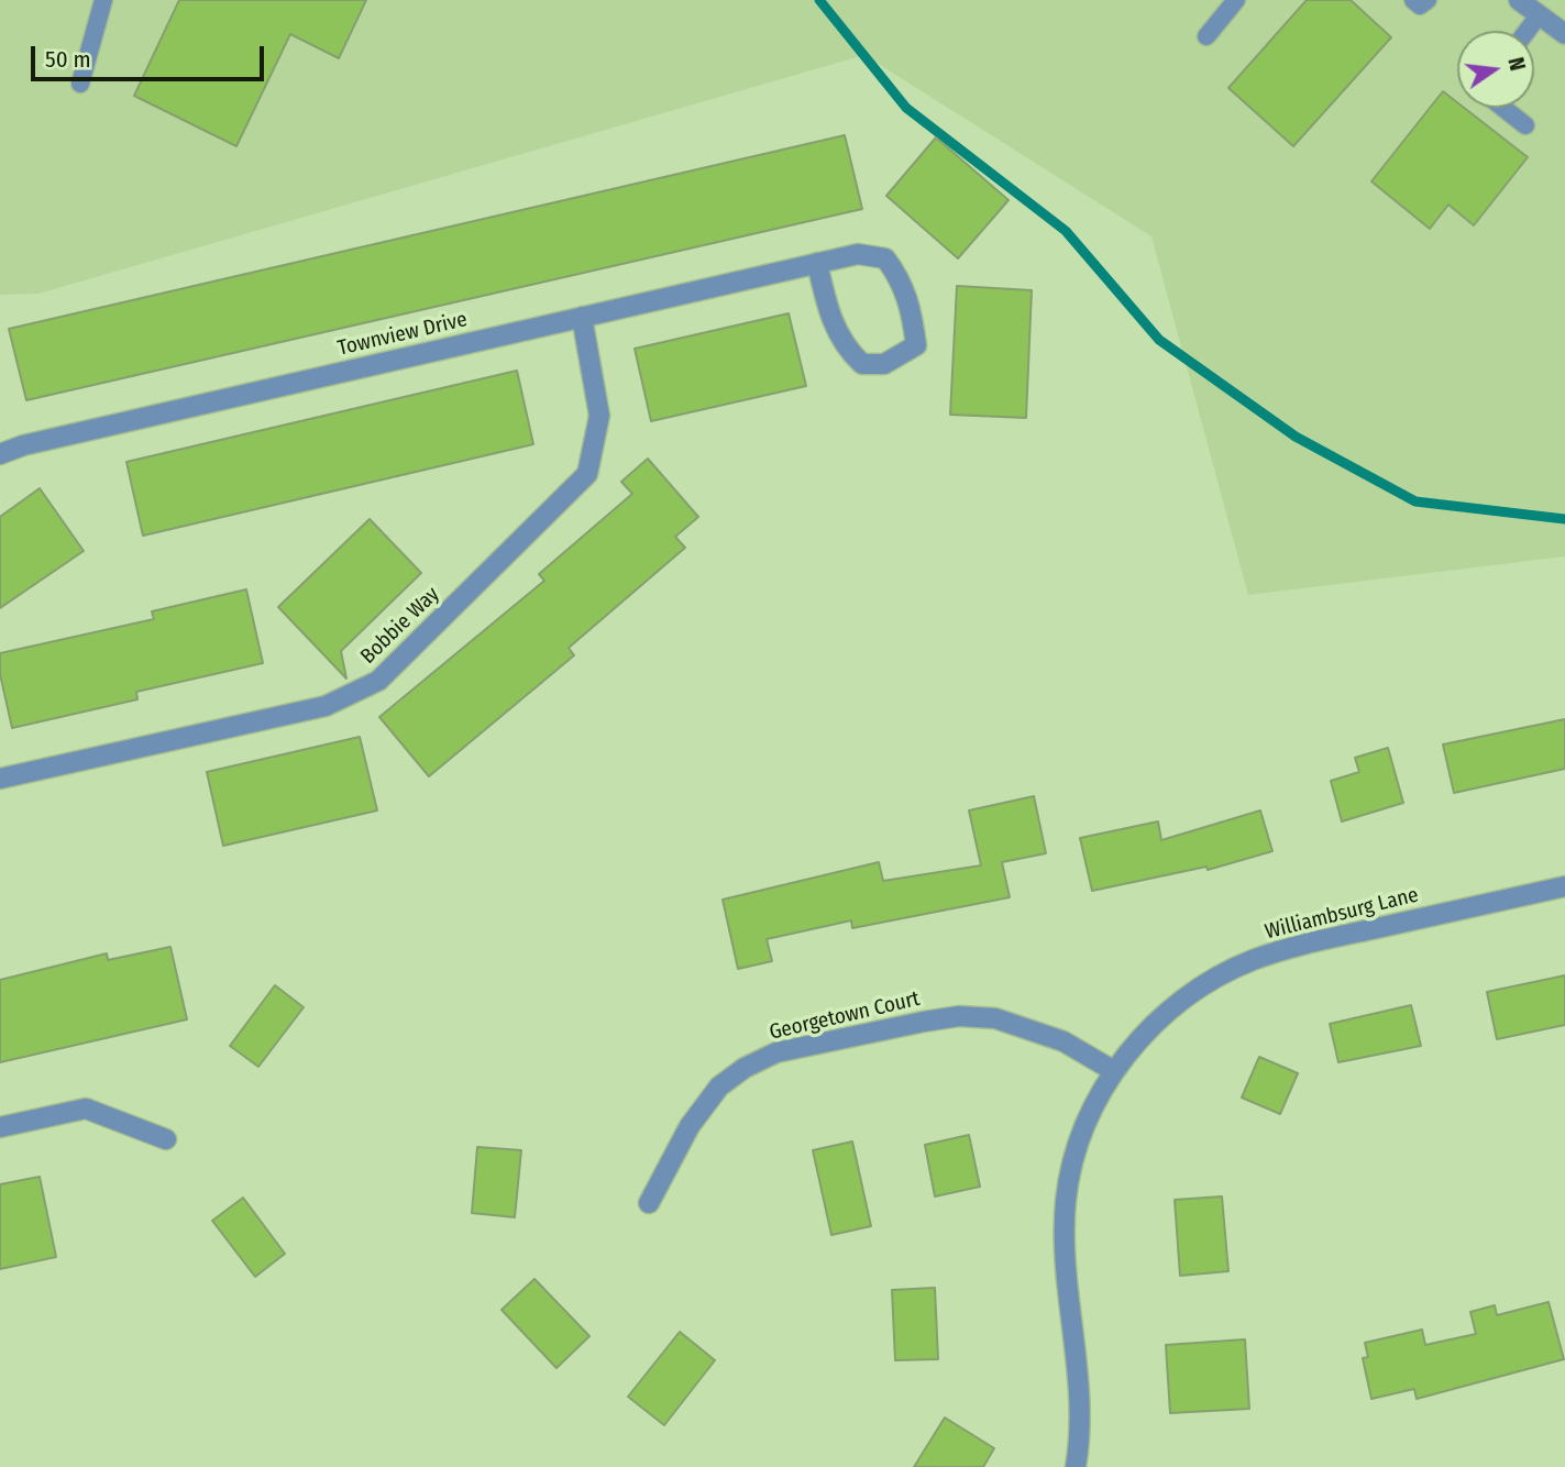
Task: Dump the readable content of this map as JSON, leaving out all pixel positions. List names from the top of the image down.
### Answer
{
  "streets": {
    "street": [
      "Townview Drive",
      "Bobbie Way",
      "Williambsurg Lane",
      "Georgetown Court"
    ]
  },
  "crossings": [
    ["Townview Drive", "Bobbie Way"],
    ["Williambsurg Lane", "Georgetown Court"]
  ],
  "scale_bar": "50 m",
  "north": "right"
}
